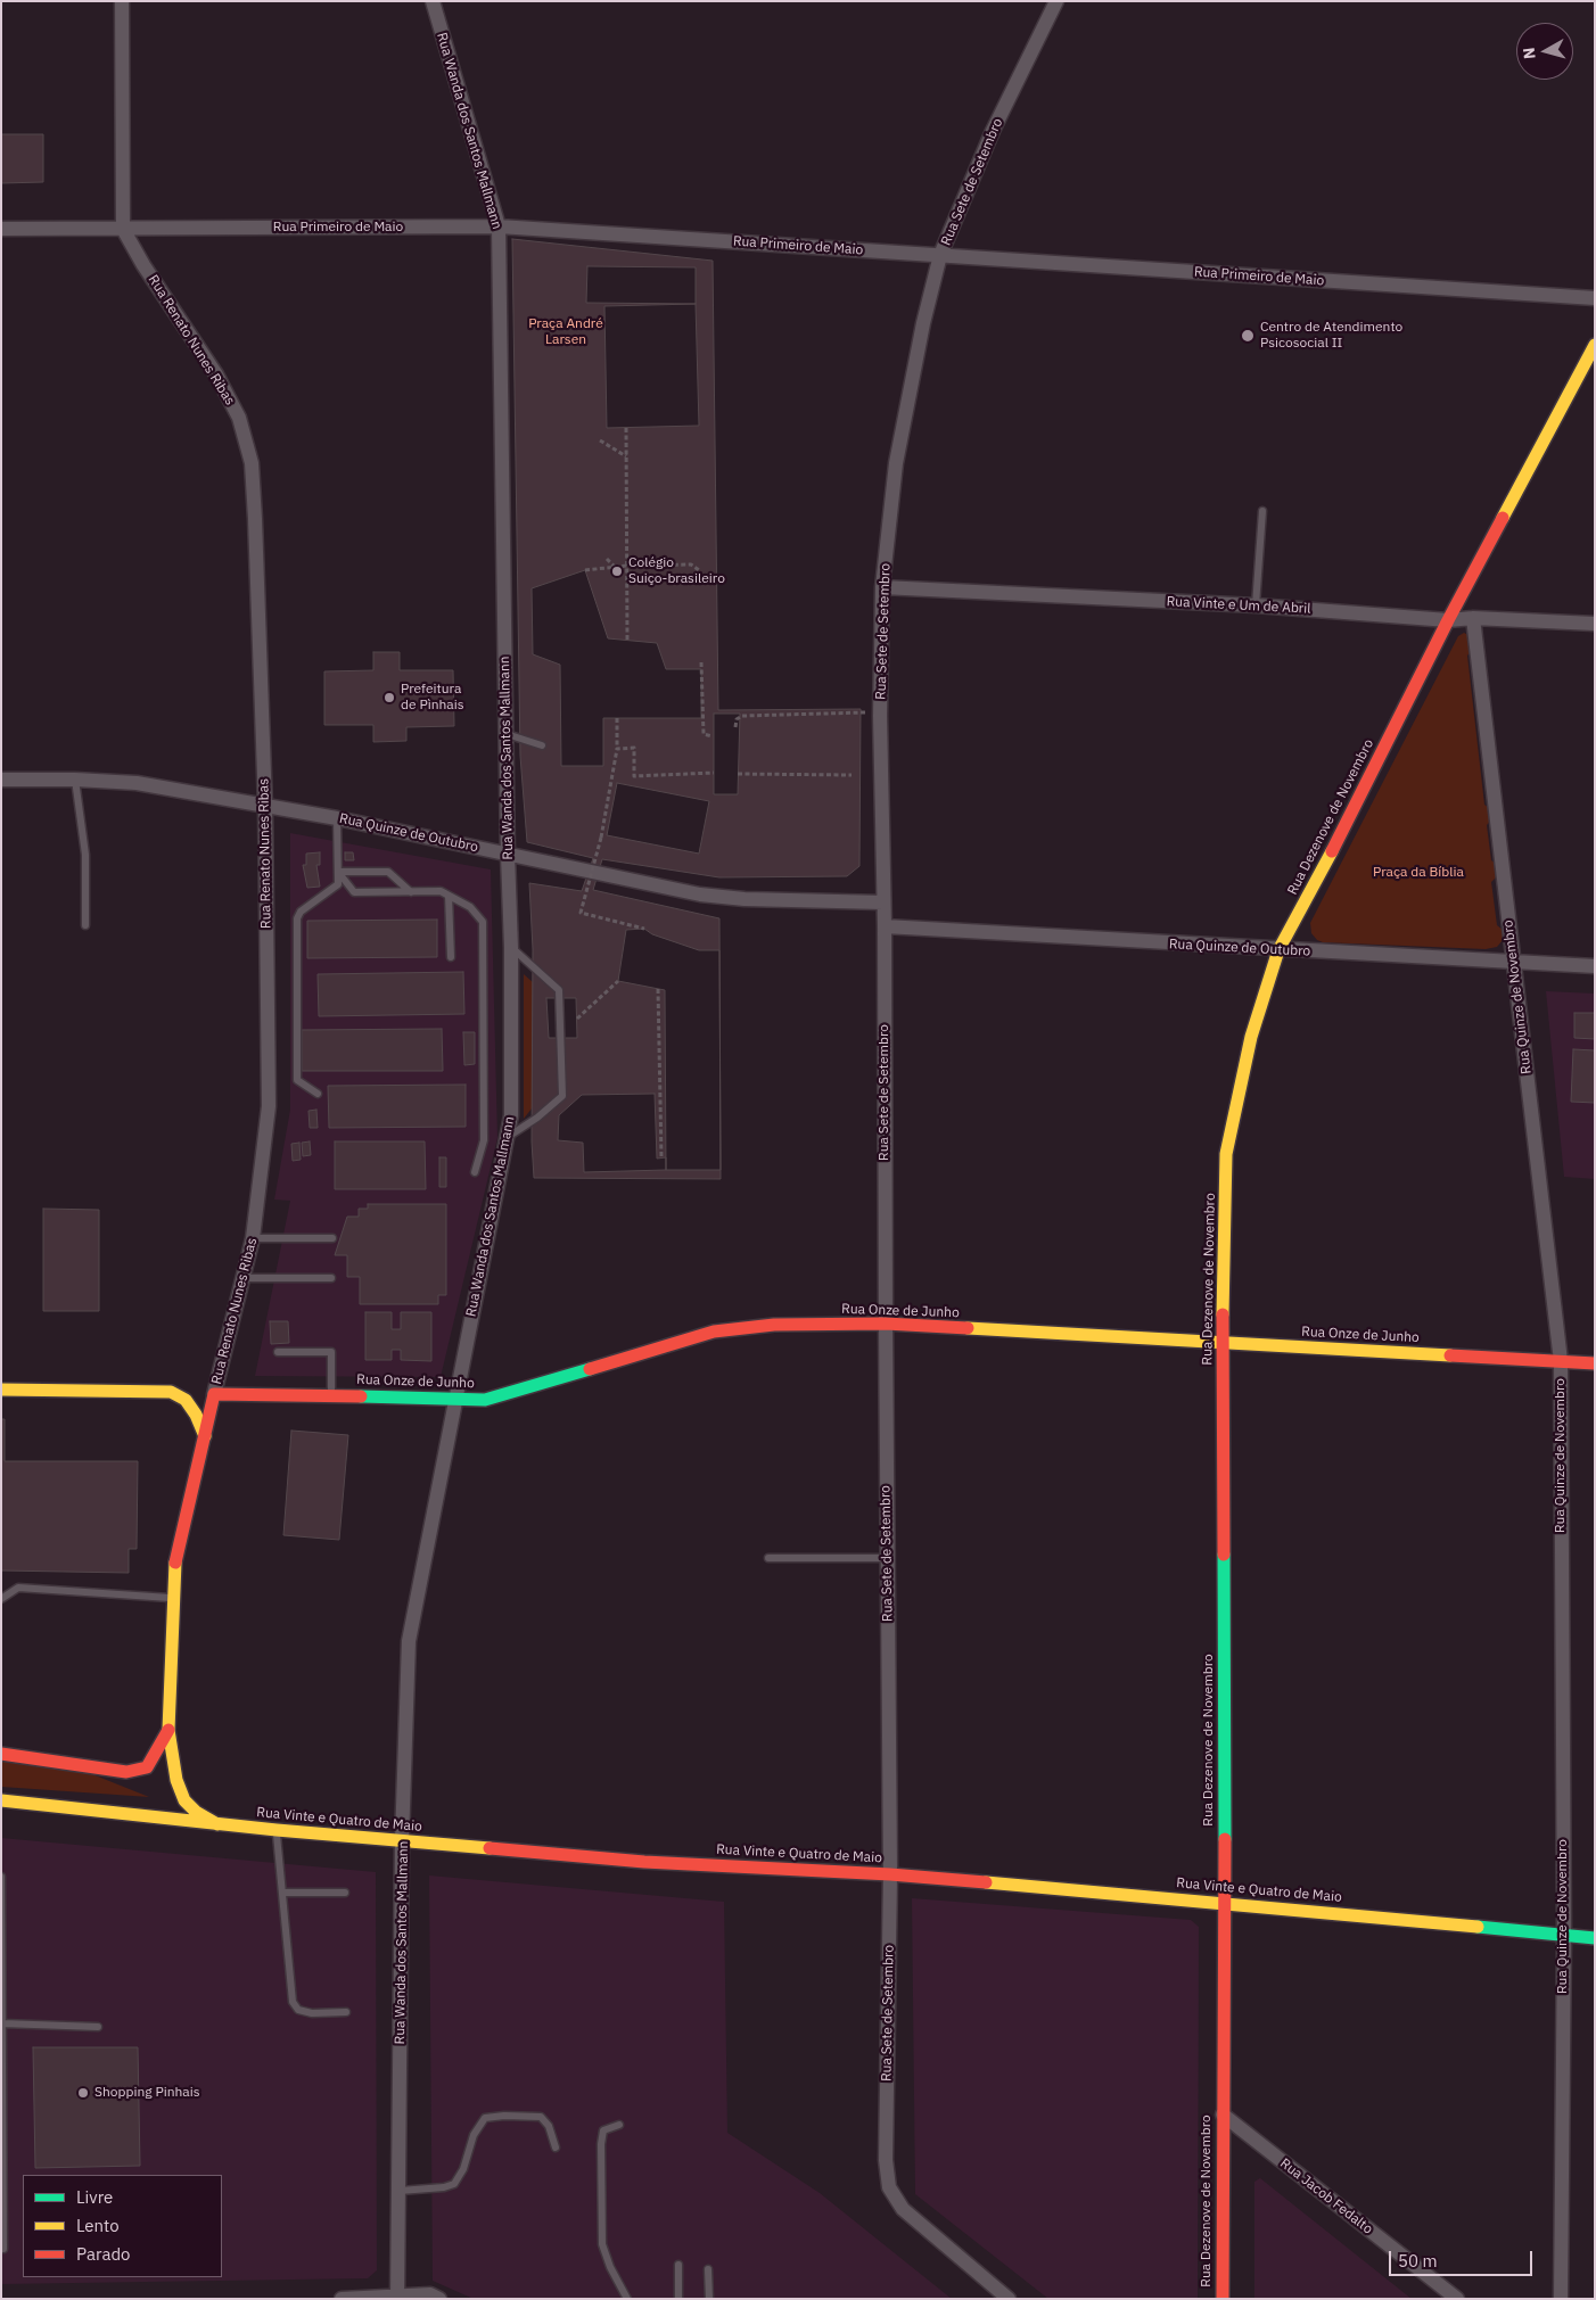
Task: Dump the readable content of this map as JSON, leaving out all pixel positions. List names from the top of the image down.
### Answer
{
  "streets": {
    "main road": [
      "Rua Renato Nunes Ribas",
      "Rua Dezenove de Novembro",
      "Rua Onze de Junho",
      "Rua Vinte e Quatro de Maio"
    ],
    "street": [
      "Rua Wanda dos Santos Mallmann",
      "Rua Sete de Setembro",
      "Rua Primeiro de Maio",
      "Rua Vinte e Um de Abril",
      "Rua Quinze de Outubro",
      "Rua Quinze de Novembro",
      "Rua Jacob Fedalto"
    ]
  },
  "crossings": [
    ["Rua Wanda dos Santos Mallmann", "Rua Primeiro de Maio"],
    ["Rua Wanda dos Santos Mallmann", "Rua Quinze de Outubro"],
    ["Rua Wanda dos Santos Mallmann", "Rua Onze de Junho"],
    ["Rua Wanda dos Santos Mallmann", "Rua Vinte e Quatro de Maio"],
    ["Rua Sete de Setembro", "Rua Primeiro de Maio"],
    ["Rua Sete de Setembro", "Rua Vinte e Um de Abril"],
    ["Rua Sete de Setembro", "Rua Quinze de Outubro"],
    ["Rua Sete de Setembro", "Rua Onze de Junho"],
    ["Rua Sete de Setembro", "Rua Vinte e Quatro de Maio"],
    ["Rua Primeiro de Maio", "Rua Renato Nunes Ribas"],
    ["Rua Renato Nunes Ribas", "Rua Quinze de Outubro"],
    ["Rua Renato Nunes Ribas", "Rua Onze de Junho"],
    ["Rua Renato Nunes Ribas", "Rua Vinte e Quatro de Maio"],
    ["Rua Vinte e Um de Abril", "Rua Dezenove de Novembro"],
    ["Rua Vinte e Um de Abril", "Rua Quinze de Novembro"],
    ["Rua Dezenove de Novembro", "Rua Quinze de Outubro"],
    ["Rua Dezenove de Novembro", "Rua Onze de Junho"],
    ["Rua Dezenove de Novembro", "Rua Vinte e Quatro de Maio"],
    ["Rua Dezenove de Novembro", "Rua Jacob Fedalto"],
    ["Rua Quinze de Outubro", "Rua Quinze de Novembro"],
    ["Rua Quinze de Novembro", "Rua Onze de Junho"],
    ["Rua Quinze de Novembro", "Rua Vinte e Quatro de Maio"]
  ],
  "parks": ["Praça André Larsen", "Praça da Bíblia"],
  "places": [
    "Centro de Atendimento Psicosocial II",
    "Colégio Suiço-brasileiro",
    "Prefeitura de Pìnhais",
    "Shopping Pinhais"
  ],
  "legend": ["Livre", "Lento", "Parado"],
  "scale_bar": "50 m",
  "north": "left"
}
